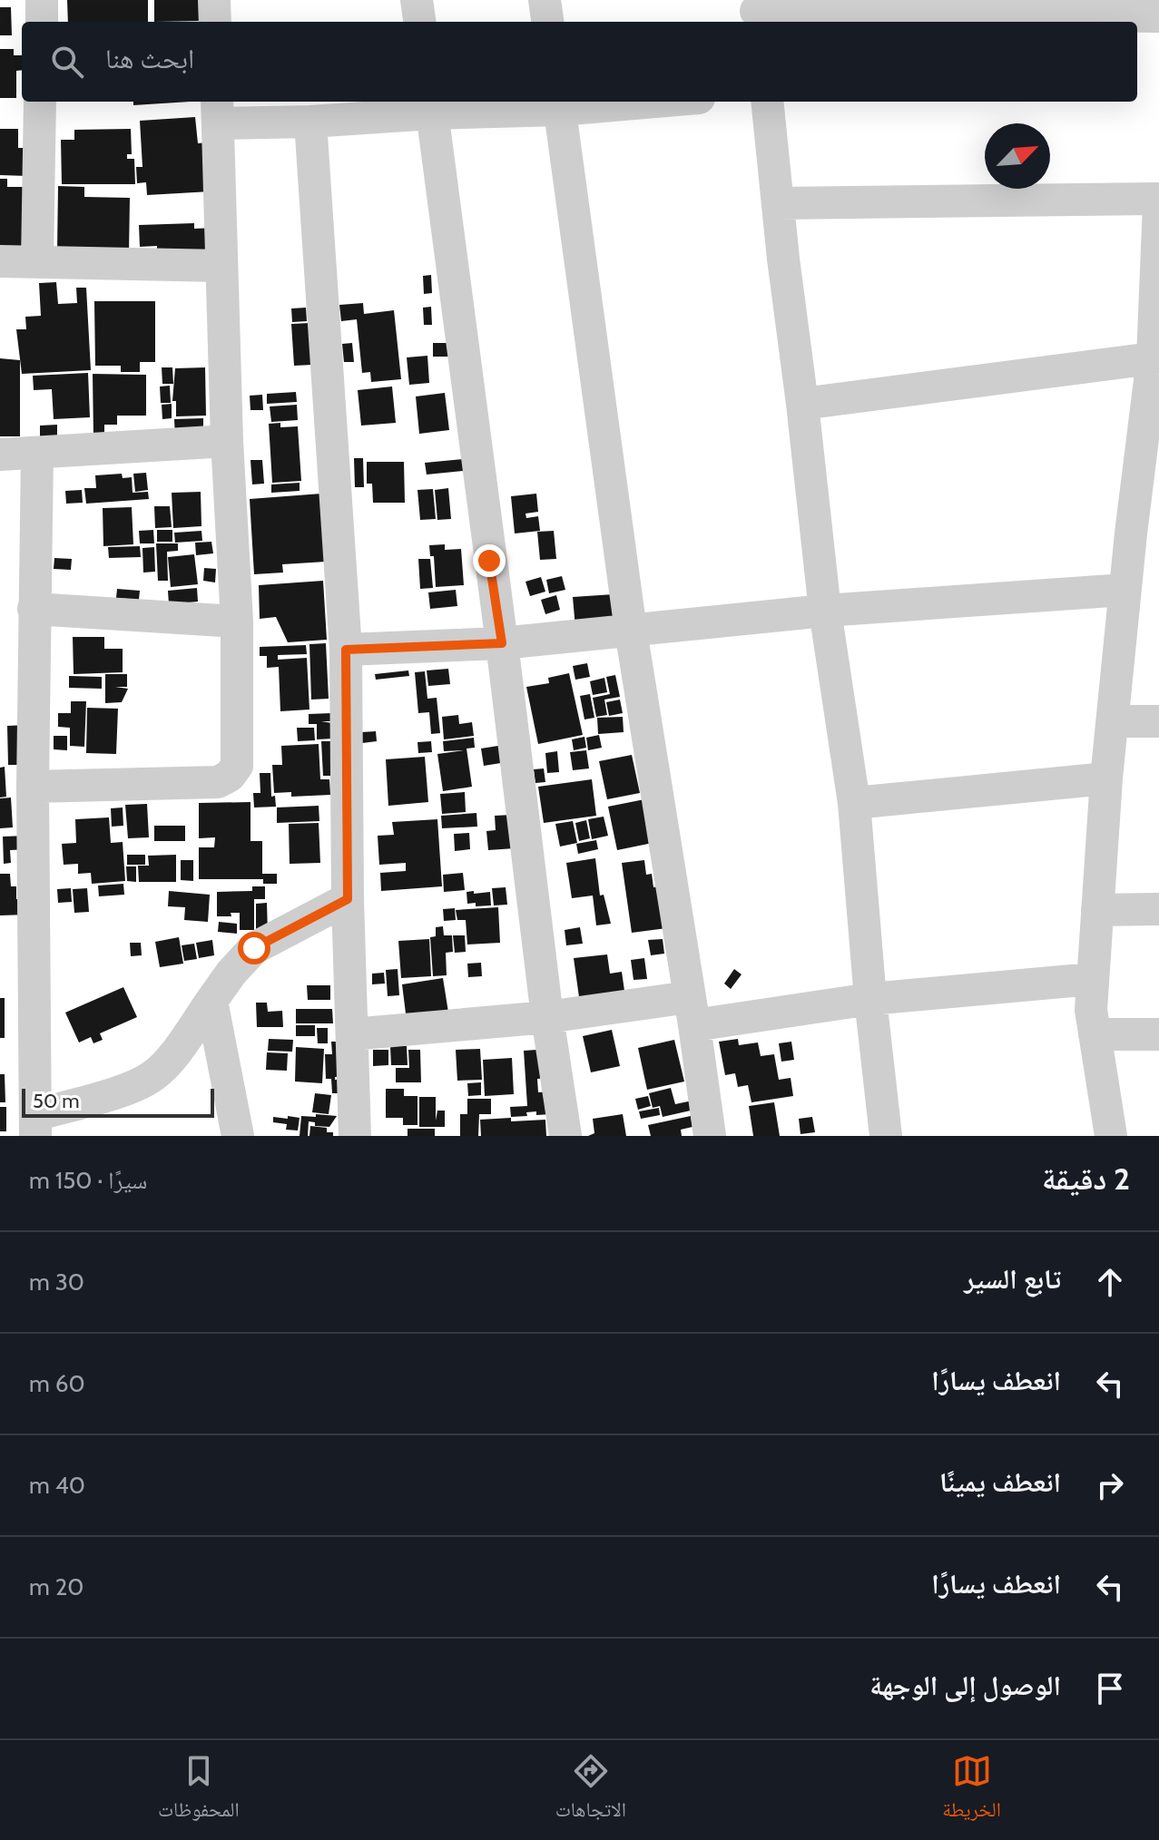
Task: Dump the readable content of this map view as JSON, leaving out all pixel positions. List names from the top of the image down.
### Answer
{
  "scale_bar": "50 m",
  "north": "top right",
  "page": {
    "search": "ابحث هنا",
    "scale": "50 m",
    "heading": ["2 دقيقة", "سيرًا · 150 m"],
    "list": [
      ["تابع السير", "30 m"],
      ["انعطف يسارًا", "60 m"],
      ["انعطف يمينًا", "40 m"],
      ["انعطف يسارًا", "20 m"],
      "الوصول إلى الوجهة"
    ],
    "nav": ["الخريطة", "الاتجاهات", "المحفوظات"]
  }
}
